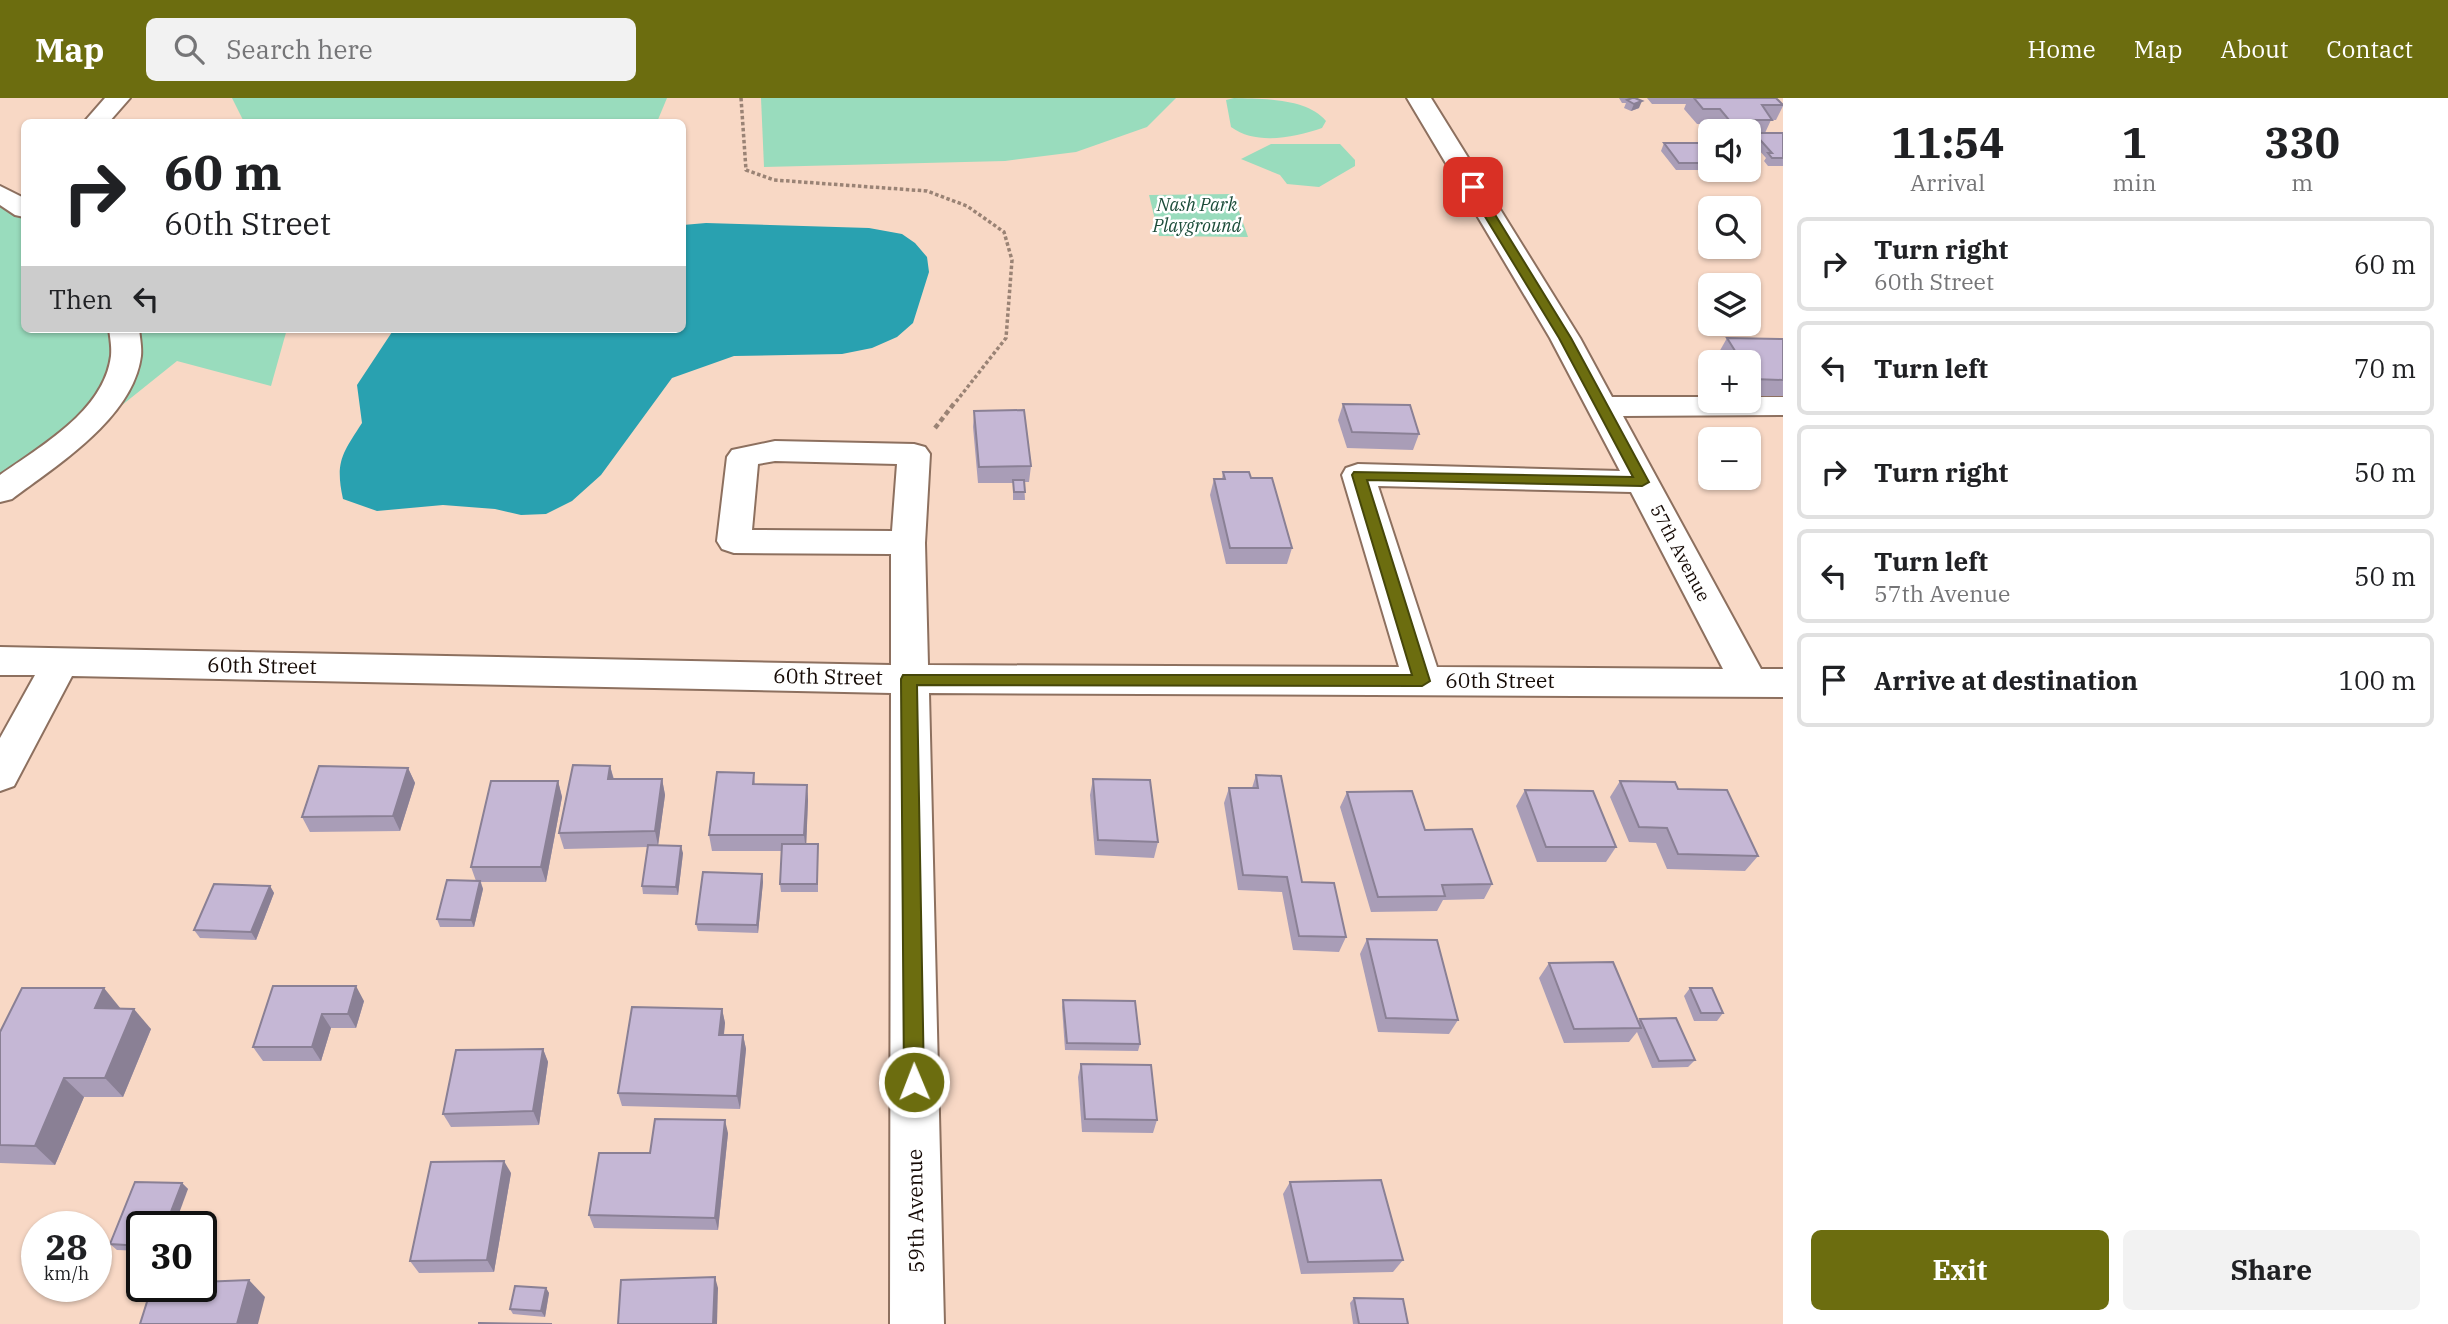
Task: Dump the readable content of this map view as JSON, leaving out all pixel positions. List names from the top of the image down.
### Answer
{
  "streets": {
    "street": ["57th Avenue", "60th Street", "59th Avenue"]
  },
  "crossings": [
    ["57th Avenue", "60th Street"],
    ["60th Street", "59th Avenue"]
  ],
  "parks": ["Nash Park Playground"],
  "page": {
    "header": "Map",
    "search": "Search here",
    "nav": [
      "Home",
      "Map",
      "About",
      "Contact"
    ],
    "eta": [
      "11:54",
      "Arrival",
      "1",
      "min",
      "330",
      "m"
    ],
    "map_buttons": ["+", "−"],
    "turn": ["60 m", "60th Street"],
    "list": [
      {
        "name": "Turn right",
        "note": "60th Street",
        "value": "60 m"
      },
      {
        "name": "Turn left",
        "value": "70 m"
      },
      {
        "name": "Turn right",
        "value": "50 m"
      },
      {
        "name": "Turn left",
        "note": "57th Avenue",
        "value": "50 m"
      },
      {
        "name": "Arrive at destination",
        "value": "100 m"
      }
    ],
    "then": "Then",
    "speed": "28 km/h",
    "limit": "30",
    "buttons": ["Exit", "Share"]
  }
}
